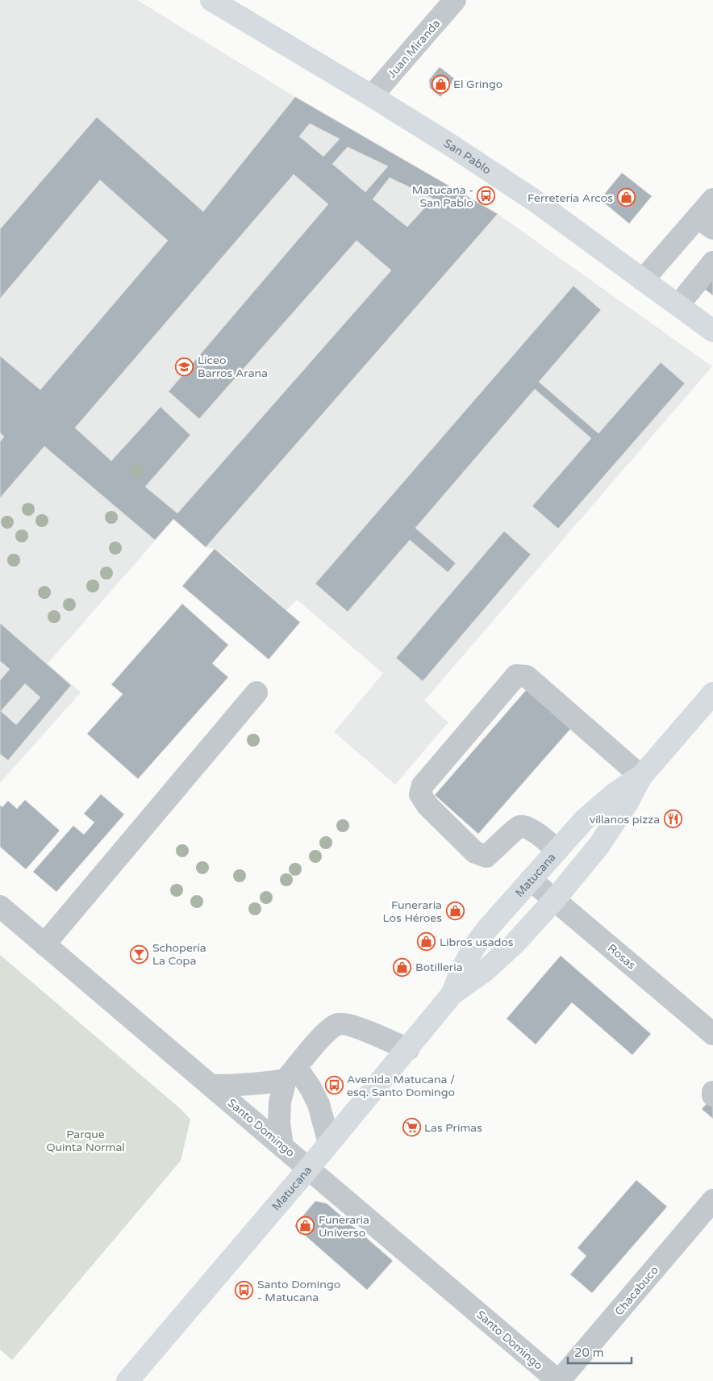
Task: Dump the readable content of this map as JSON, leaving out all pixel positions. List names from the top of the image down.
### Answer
{
  "streets": {
    "main road": ["San Pablo", "Matucana"],
    "street": [
      "Juan Miranda",
      "Rosas",
      "Santo Domingo",
      "Chacabuco"
    ]
  },
  "crossings": [
    ["Juan Miranda", "San Pablo"],
    ["Matucana", "Rosas"],
    ["Matucana", "Santo Domingo"],
    ["Santo Domingo", "Chacabuco"]
  ],
  "parks": ["Parque Quinta Normal"],
  "places": {
    "shop": [
      "El Gringo",
      "Ferretería Arcos",
      "Funeraria Los Héroes",
      "Libros usados",
      "Botilleria",
      "Funeraria Universo"
    ],
    "bus stop": ["Matucana - San Pablo", "Avenida Matucana / esq. Santo Domingo", "Santo Domingo - Matucana"],
    "school or university": ["Liceo Barros Arana"],
    "restaurant": ["villanos pizza"],
    "bar": ["Schopería La Copa"],
    "supermarket": ["Las Primas"]
  },
  "scale_bar": "20 m"
}
